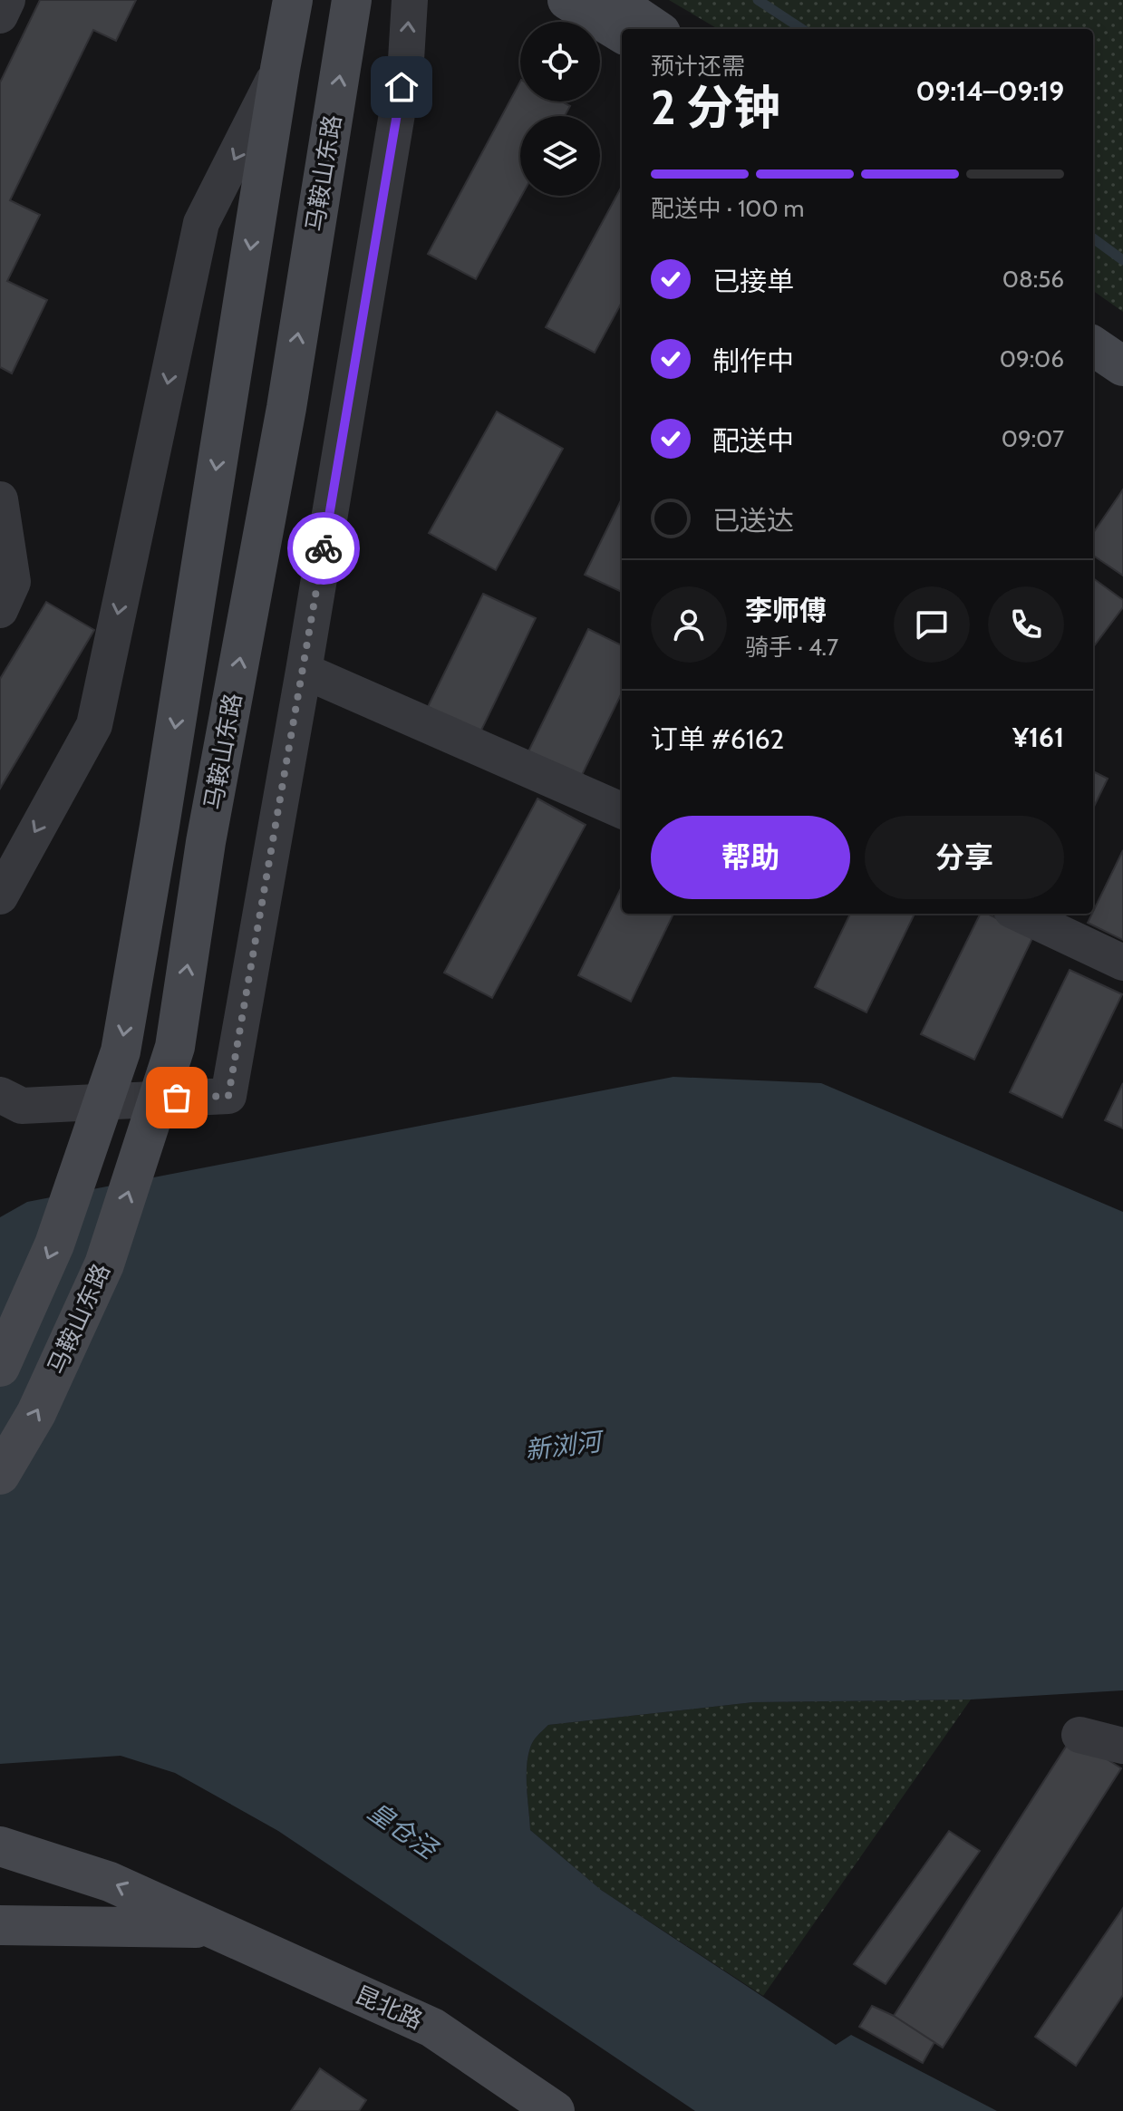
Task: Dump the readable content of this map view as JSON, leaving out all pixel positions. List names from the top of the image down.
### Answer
{
  "streets": {
    "main road": ["马鞍山东路", "昆北路"]
  },
  "water": ["新浏河", "皇仓泾"],
  "page": {
    "heading": ["2 分钟", "预计还需", "09:14–09:19"],
    "panel": [
      "李师傅",
      "骑手 · 4.7",
      "订单 #6162",
      "¥161"
    ],
    "bar": "配送中 · 100 m",
    "list": [
      ["已接单", "08:56"],
      ["制作中", "09:06"],
      ["配送中", "09:07"],
      "已送达"
    ],
    "buttons": ["帮助", "分享"]
  }
}
